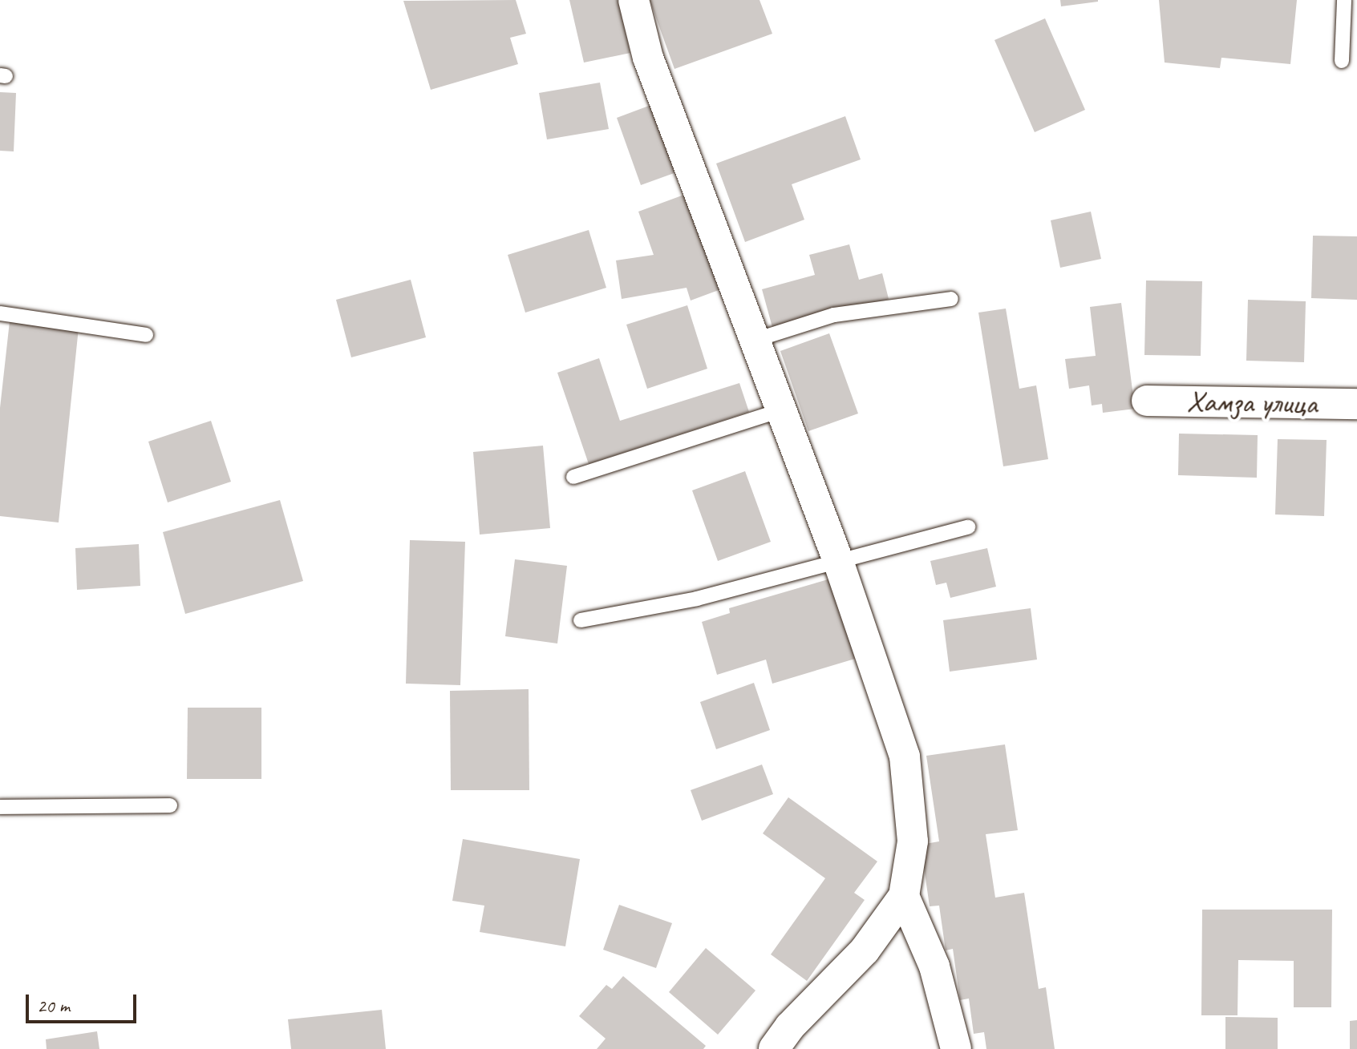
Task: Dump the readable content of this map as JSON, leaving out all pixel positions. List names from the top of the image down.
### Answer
{
  "streets": {
    "street": ["Хамза улица"]
  },
  "scale_bar": "20 m"
}
